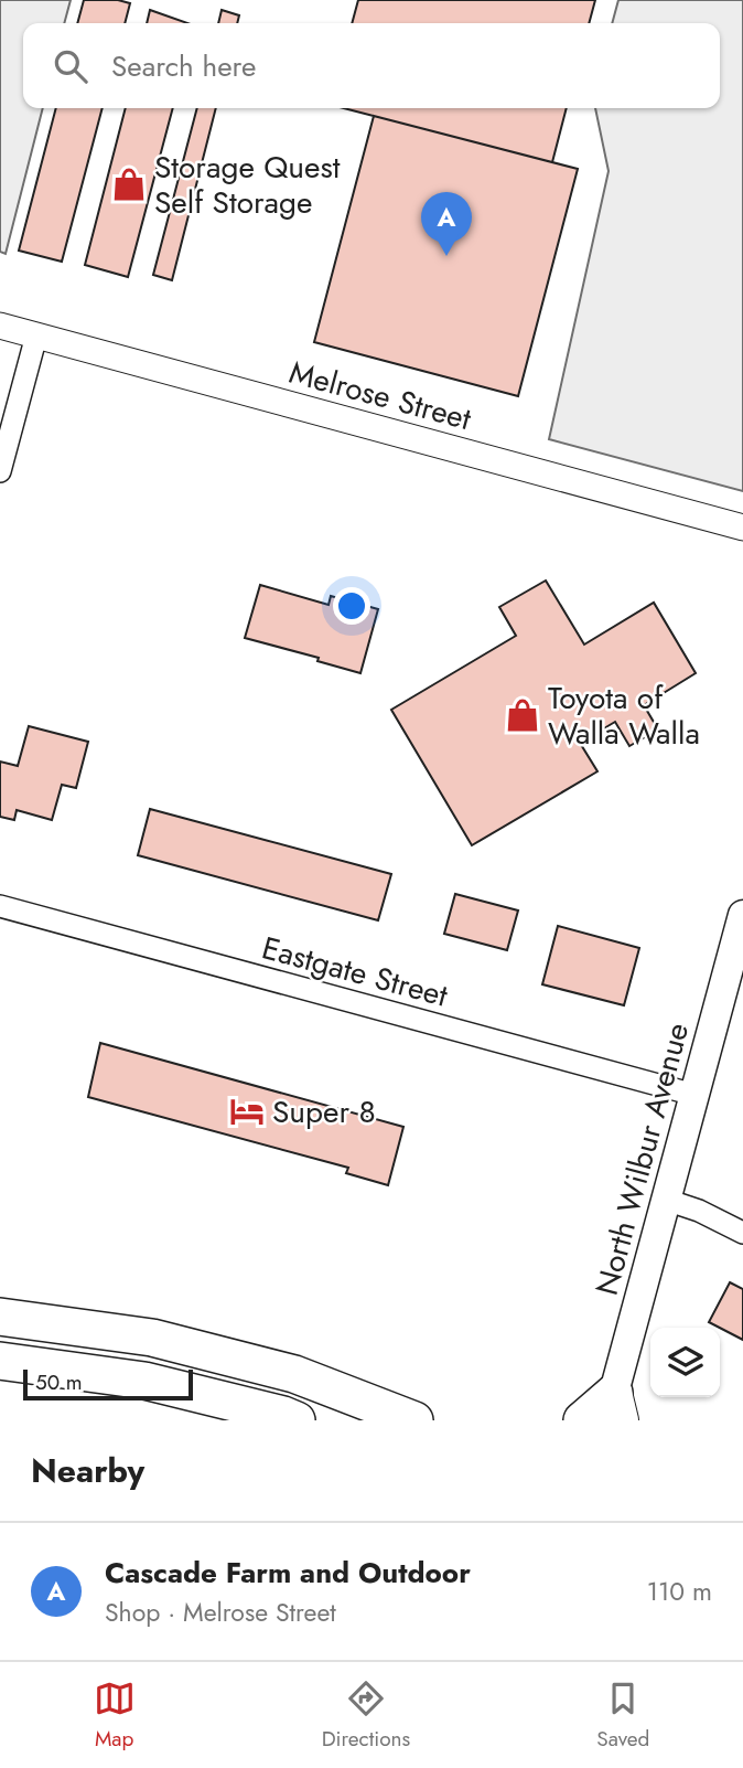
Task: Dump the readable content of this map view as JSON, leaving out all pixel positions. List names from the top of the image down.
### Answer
{
  "streets": {
    "main road": ["North Wilbur Avenue"],
    "street": ["Melrose Street", "Eastgate Street"]
  },
  "crossings": [
    ["Eastgate Street", "North Wilbur Avenue"]
  ],
  "places": {
    "shop": ["Storage Quest Self Storage", "Toyota of Walla Walla"],
    "hotel": ["Super 8"]
  },
  "scale_bar": "50 m",
  "page": {
    "search": "Search here",
    "pins": "A",
    "scale": "50 m",
    "heading": "Nearby",
    "list": [
      {
        "mark": "A",
        "name": "Cascade Farm and Outdoor",
        "note": "Shop · Melrose Street",
        "value": "110 m"
      }
    ],
    "nav": ["Map", "Directions", "Saved"]
  }
}
